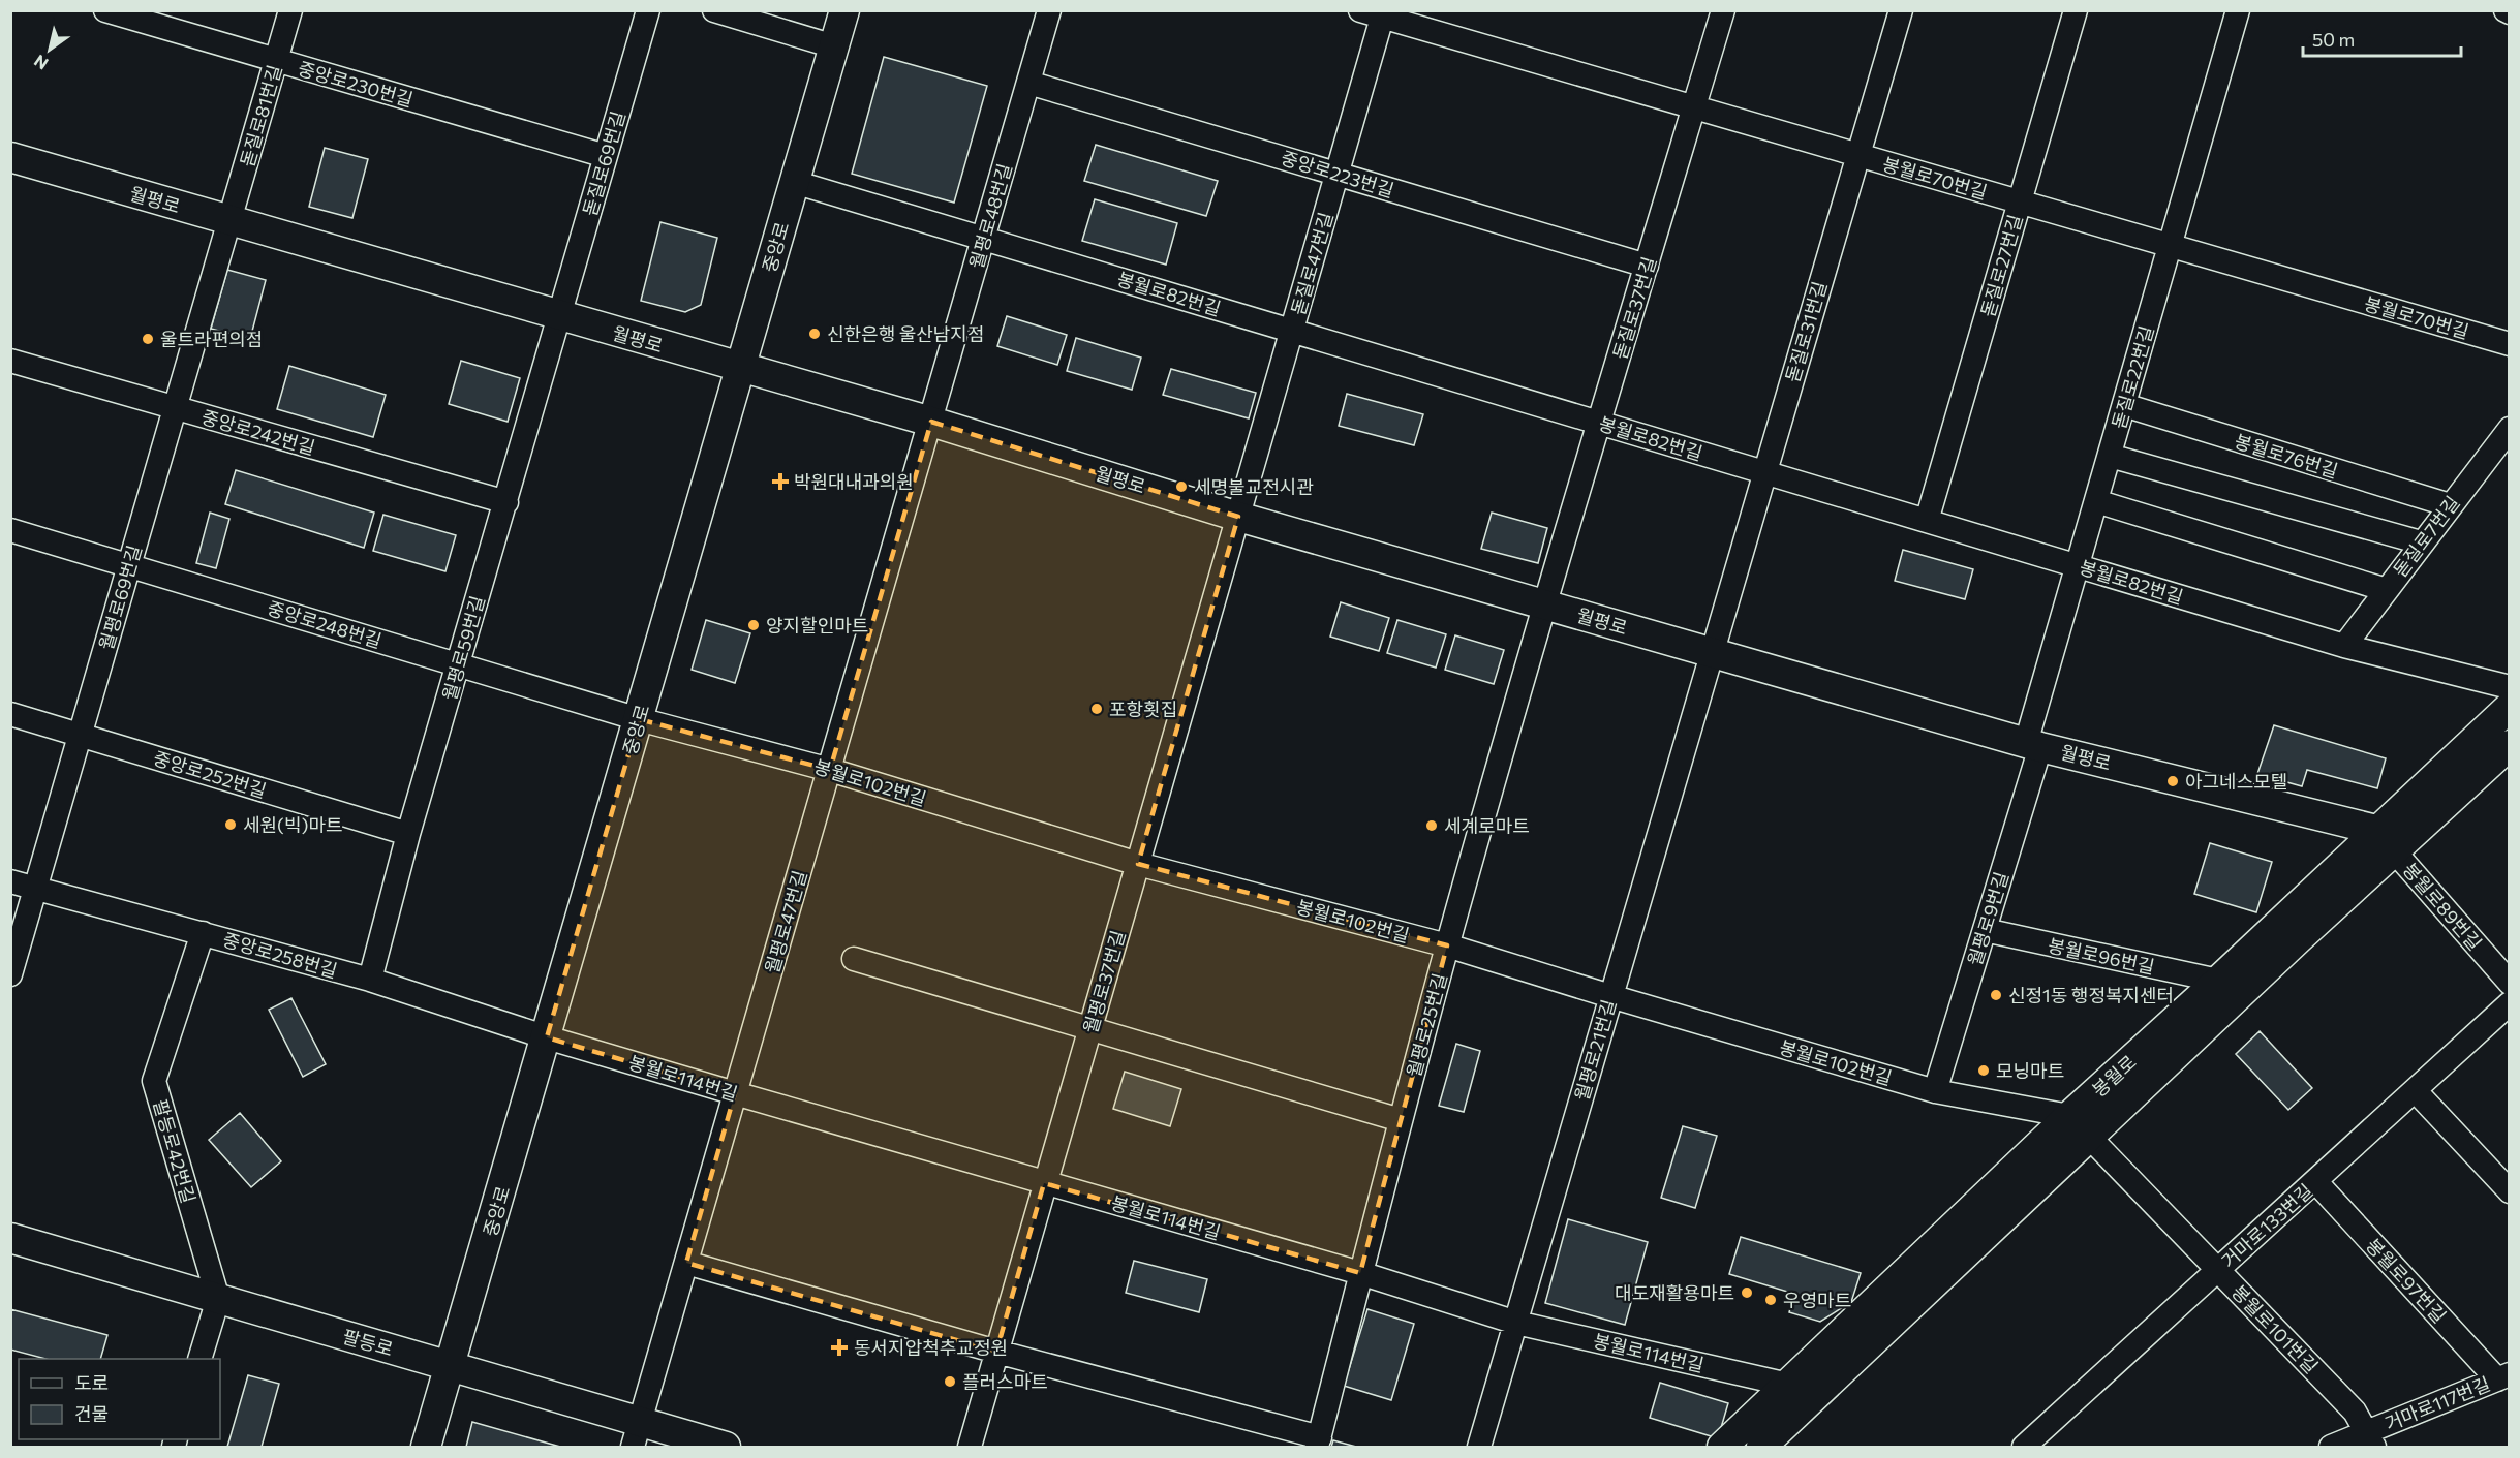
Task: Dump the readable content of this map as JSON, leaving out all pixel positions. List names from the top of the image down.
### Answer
{
  "streets": {
    "main road": [
      "월평로",
      "중앙로",
      "봉월로",
      "팔등로"
    ],
    "street": [
      "중앙로230번길",
      "돋질로81번길",
      "돋질로69번길",
      "중앙로223번길",
      "봉월로70번길",
      "월평로48번길",
      "돋질로47번길",
      "돋질로27번길",
      "봉월로82번길",
      "돋질로37번길",
      "돋질로31번길",
      "돋질로22번길",
      "중앙로242번길",
      "봉월로76번길",
      "돋질로7번길",
      "월평로69번길",
      "중앙로248번길",
      "월평로59번길",
      "중앙로252번길",
      "봉월로102번길",
      "봉월로89번길",
      "월평로9번길",
      "월평로47번길",
      "중앙로258번길",
      "봉월로96번길",
      "월평로37번길",
      "월평로25번길",
      "월평로21번길",
      "봉월로114번길",
      "팔등로42번길",
      "거마로133번길",
      "봉월로97번길",
      "봉월로101번길",
      "거마로117번길"
    ]
  },
  "crossings": [
    ["중앙로230번길", "돋질로81번길"],
    ["중앙로230번길", "돋질로69번길"],
    ["돋질로81번길", "월평로"],
    ["돋질로81번길", "월평로69번길"],
    ["돋질로69번길", "월평로"],
    ["돋질로69번길", "월평로59번길"],
    ["중앙로223번길", "월평로48번길"],
    ["중앙로223번길", "돋질로47번길"],
    ["중앙로223번길", "돋질로37번길"],
    ["봉월로70번길", "돋질로47번길"],
    ["봉월로70번길", "돋질로27번길"],
    ["봉월로70번길", "돋질로37번길"],
    ["봉월로70번길", "돋질로31번길"],
    ["봉월로70번길", "돋질로22번길"],
    ["월평로", "월평로48번길"],
    ["월평로", "중앙로"],
    ["월평로", "돋질로47번길"],
    ["월평로", "돋질로37번길"],
    ["월평로", "돋질로31번길"],
    ["월평로", "돋질로22번길"],
    ["월평로", "월평로69번길"],
    ["월평로", "월평로59번길"],
    ["월평로", "봉월로89번길"],
    ["월평로", "월평로9번길"],
    ["월평로", "월평로47번길"],
    ["월평로", "월평로37번길"],
    ["월평로", "월평로25번길"],
    ["월평로", "월평로21번길"],
    ["월평로", "봉월로"],
    ["월평로48번길", "봉월로82번길"],
    ["월평로48번길", "월평로47번길"],
    ["중앙로", "봉월로82번길"],
    ["중앙로", "중앙로248번길"],
    ["중앙로", "봉월로102번길"],
    ["중앙로", "중앙로258번길"],
    ["중앙로", "봉월로114번길"],
    ["중앙로", "팔등로"],
    ["돋질로47번길", "봉월로82번길"],
    ["돋질로47번길", "월평로37번길"],
    ["돋질로27번길", "봉월로82번길"],
    ["봉월로82번길", "돋질로37번길"],
    ["봉월로82번길", "돋질로31번길"],
    ["봉월로82번길", "돋질로22번길"],
    ["봉월로82번길", "돋질로7번길"],
    ["돋질로37번길", "월평로25번길"],
    ["돋질로31번길", "월평로21번길"],
    ["돋질로22번길", "봉월로76번길"],
    ["돋질로22번길", "월평로9번길"],
    ["중앙로242번길", "월평로69번길"],
    ["중앙로242번길", "월평로59번길"],
    ["봉월로76번길", "돋질로7번길"],
    ["월평로69번길", "중앙로248번길"],
    ["월평로69번길", "중앙로252번길"],
    ["월평로69번길", "중앙로258번길"],
    ["중앙로248번길", "월평로59번길"],
    ["중앙로248번길", "봉월로102번길"],
    ["월평로59번길", "중앙로252번길"],
    ["월평로59번길", "중앙로258번길"],
    ["봉월로102번길", "월평로9번길"],
    ["봉월로102번길", "월평로47번길"],
    ["봉월로102번길", "월평로37번길"],
    ["봉월로102번길", "월평로25번길"],
    ["봉월로102번길", "월평로21번길"],
    ["봉월로102번길", "봉월로"],
    ["봉월로102번길", "봉월로101번길"],
    ["봉월로89번길", "봉월로"],
    ["월평로9번길", "봉월로96번길"],
    ["월평로47번길", "봉월로114번길"],
    ["월평로47번길", "팔등로"],
    ["중앙로258번길", "봉월로114번길"],
    ["중앙로258번길", "팔등로42번길"],
    ["봉월로96번길", "봉월로"],
    ["월평로37번길", "봉월로114번길"],
    ["월평로25번길", "봉월로114번길"],
    ["월평로21번길", "봉월로114번길"],
    ["봉월로", "봉월로114번길"],
    ["봉월로", "봉월로101번길"],
    ["팔등로42번길", "팔등로"],
    ["거마로133번길", "봉월로97번길"],
    ["거마로133번길", "봉월로101번길"],
    ["봉월로97번길", "거마로117번길"],
    ["봉월로101번길", "거마로117번길"]
  ],
  "places": {
    "other": [
      "신한은행 울산남지점",
      "울트라편의점",
      "세명불교전시관",
      "양지할인마트",
      "포항횟집",
      "아그네스모텔",
      "세원(빅)마트",
      "세계로마트",
      "신정1동 행정복지센터",
      "모닝마트",
      "대도재활용마트",
      "우영마트",
      "플러스마트"
    ],
    "health": ["박원대내과의원", "동서지압척추교정원"]
  },
  "legend": ["도로", "건물"],
  "scale_bar": "50 m",
  "north": "bottom left"
}
